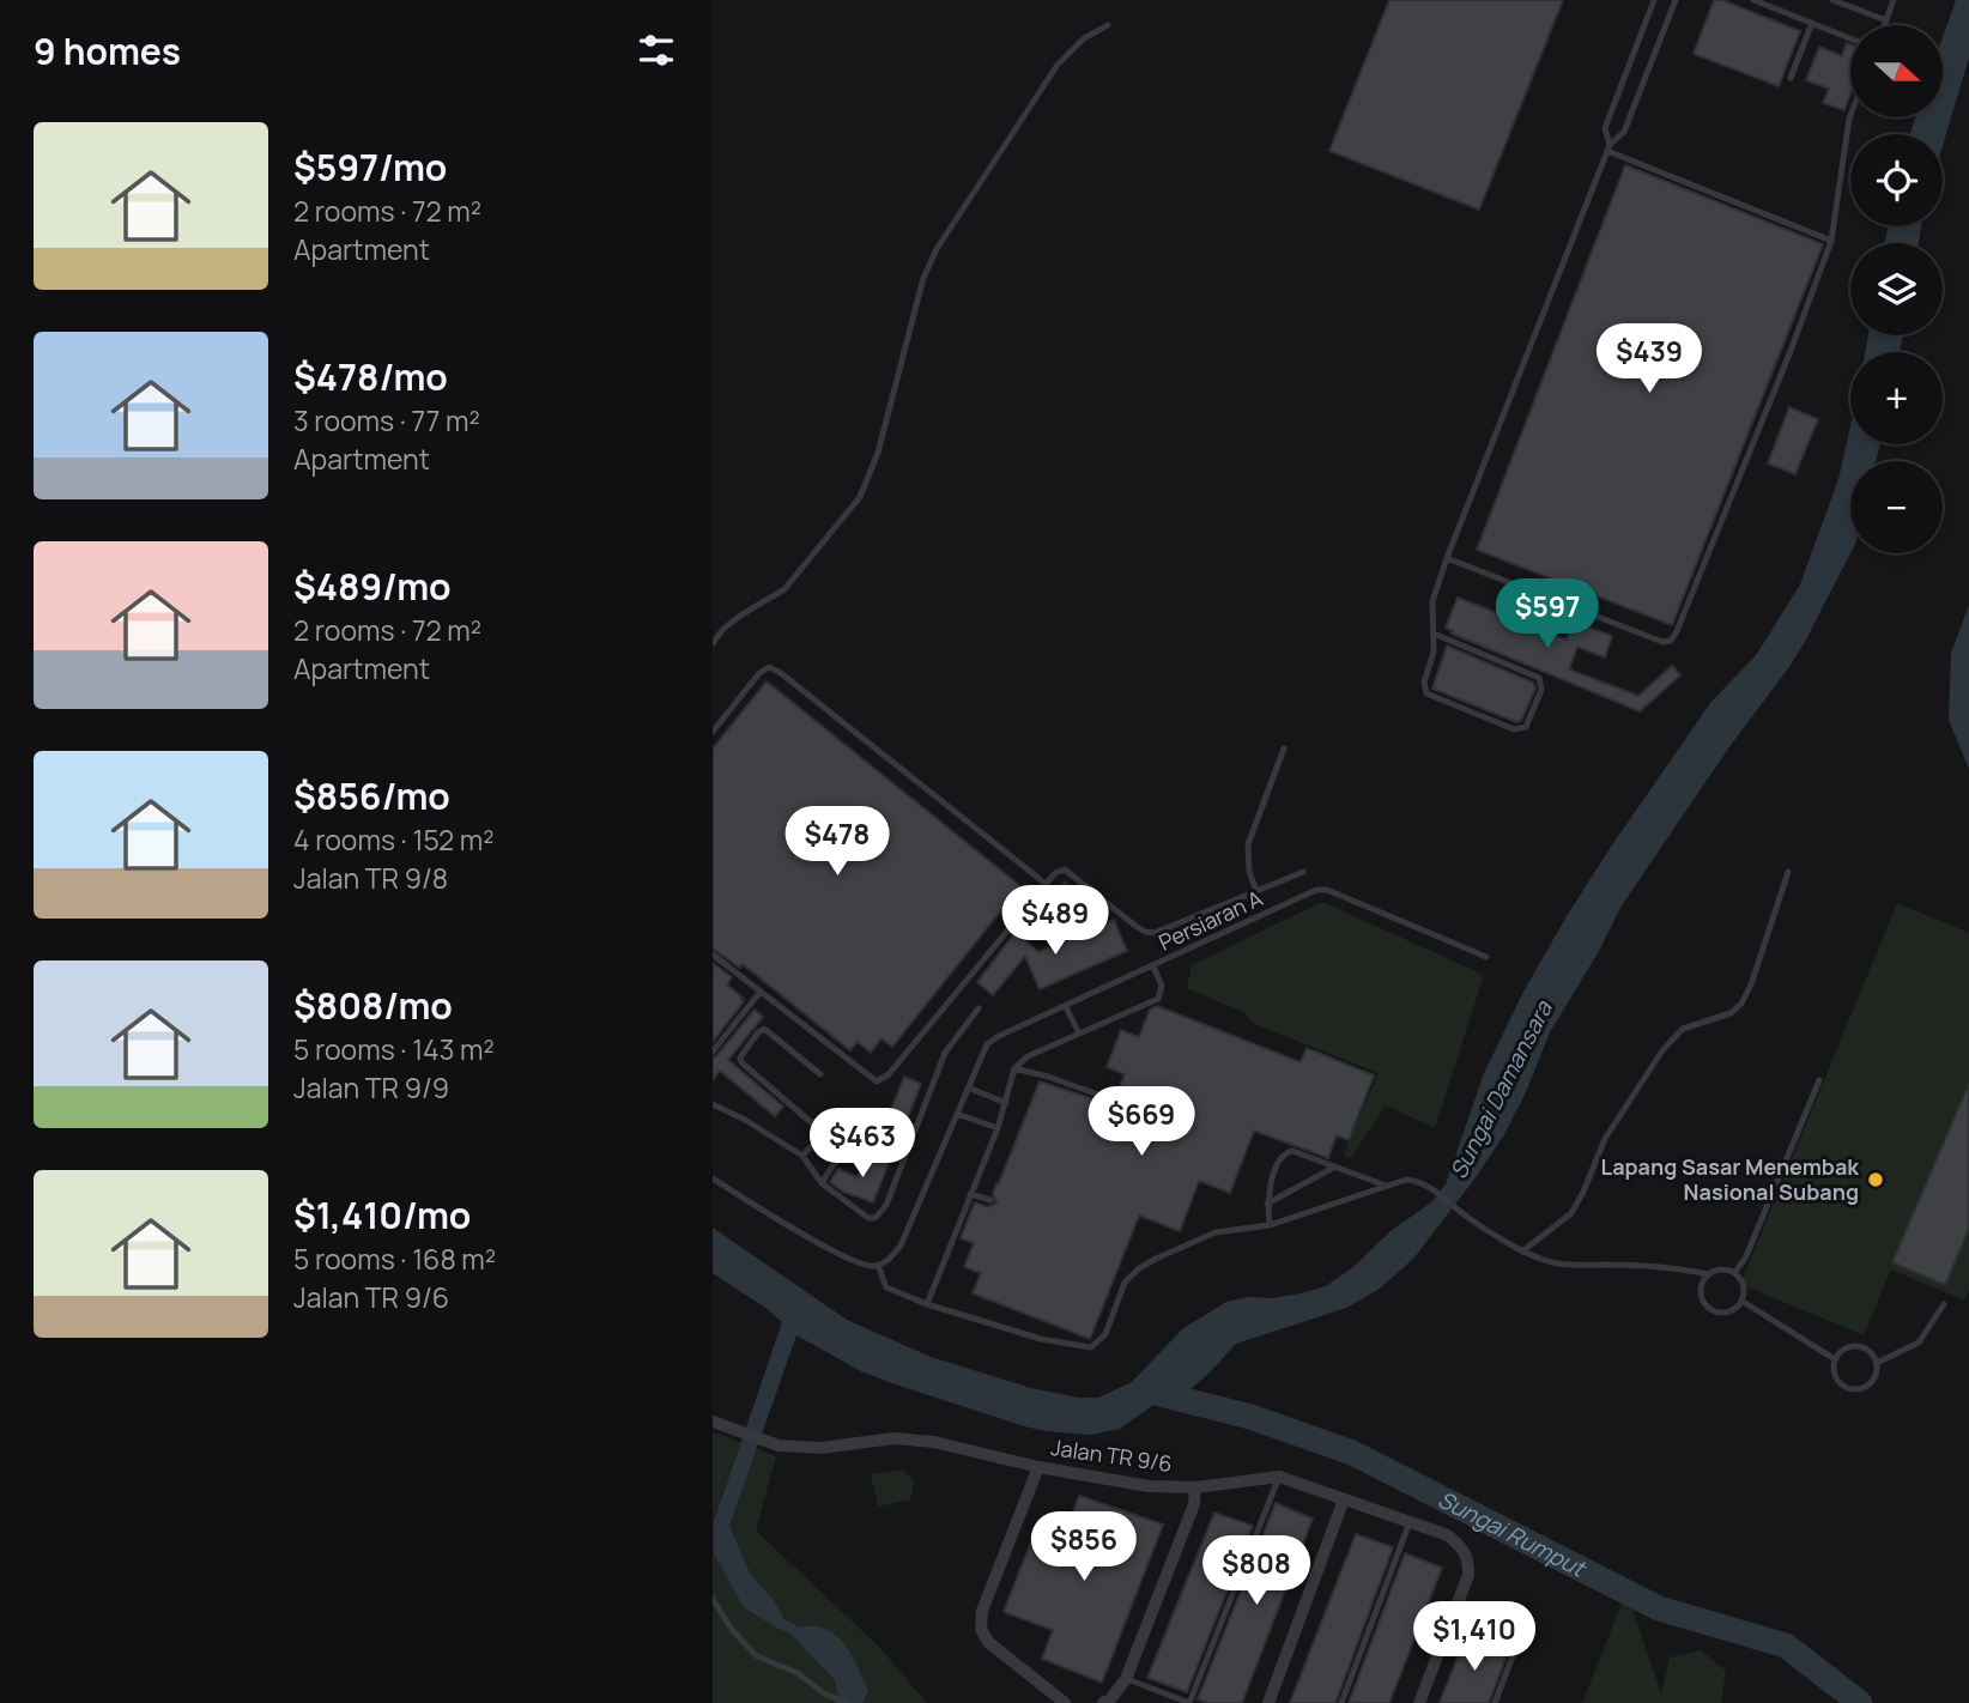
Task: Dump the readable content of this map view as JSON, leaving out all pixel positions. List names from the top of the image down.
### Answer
{
  "streets": {
    "street": ["Jalan TR 9/6"],
    "lane": ["Persiaran A"]
  },
  "water": ["Sungai Damansara", "Sungai Rumput"],
  "places": ["Lapang Sasar Menembak Nasional Subang"],
  "north": "right",
  "page": {
    "heading": "9 homes",
    "map_buttons": ["+", "−"],
    "list": [
      {
        "name": "$597/mo",
        "note": "2 rooms · 72 m² · Apartment"
      },
      {
        "name": "$478/mo",
        "note": "3 rooms · 77 m² · Apartment"
      },
      {
        "name": "$489/mo",
        "note": "2 rooms · 72 m² · Apartment"
      },
      {
        "name": "$856/mo",
        "note": "4 rooms · 152 m² · Jalan TR 9/8"
      },
      {
        "name": "$808/mo",
        "note": "5 rooms · 143 m² · Jalan TR 9/9"
      },
      {
        "name": "$1,410/mo",
        "note": "5 rooms · 168 m² · Jalan TR 9/6"
      }
    ],
    "price": [
      "$439",
      "$597",
      "$478",
      "$489",
      "$669",
      "$463",
      "$856",
      "$808",
      "$1,410"
    ]
  }
}
